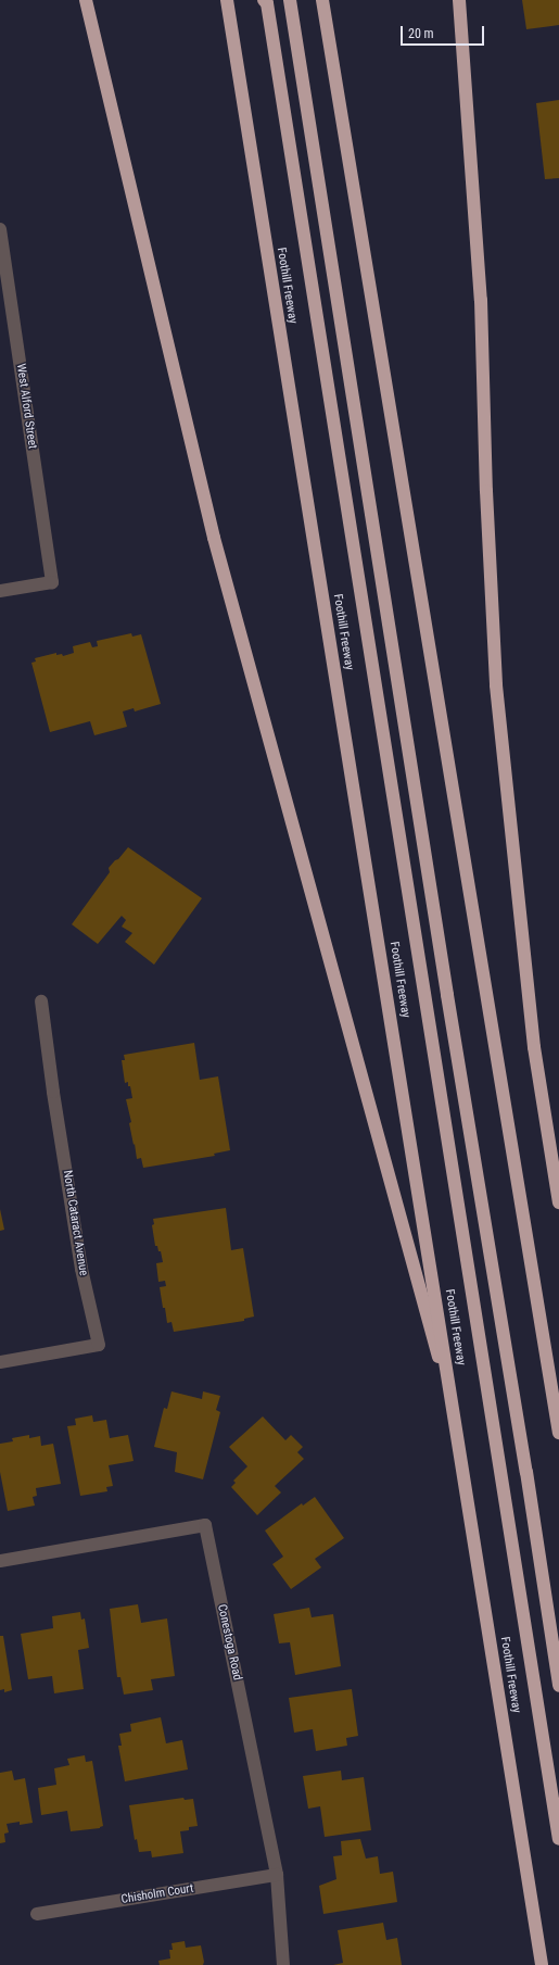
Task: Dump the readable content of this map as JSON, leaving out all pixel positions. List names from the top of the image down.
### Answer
{
  "streets": {
    "highway": ["Foothill Freeway"],
    "street": [
      "West Alford Street",
      "North Cataract Avenue",
      "Conestoga Road",
      "Chisholm Court"
    ]
  },
  "crossings": [
    ["Conestoga Road", "Chisholm Court"]
  ],
  "scale_bar": "20 m"
}
